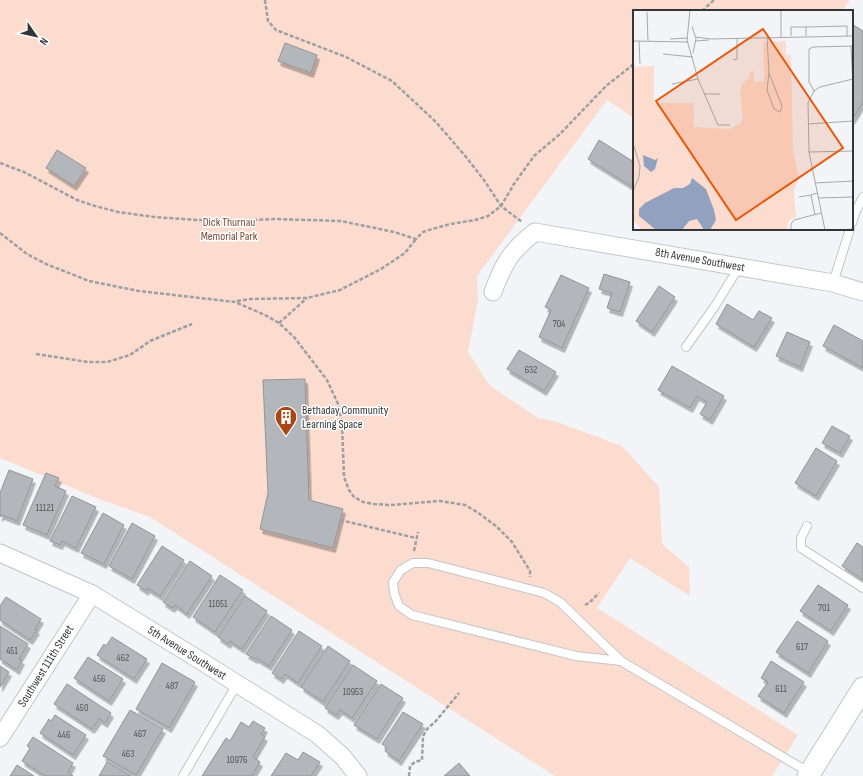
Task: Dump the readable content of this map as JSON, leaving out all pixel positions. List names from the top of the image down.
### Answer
{
  "streets": {
    "street": ["8th Avenue Southwest", "5th Avenue Southwest", "Southwest 111th Street"]
  },
  "crossings": [
    ["5th Avenue Southwest", "Southwest 111th Street"]
  ],
  "parks": ["Dick Thurnau Memorial Park"],
  "places": {
    "building": ["Bethaday Community Learning Space"]
  },
  "house_numbers": [
    "704",
    "632",
    "11121",
    "11051",
    "701",
    "617",
    "451",
    "462",
    "456",
    "487",
    "611",
    "10953",
    "450",
    "467",
    "446",
    "463",
    "10976"
  ],
  "north": "bottom right"
}
